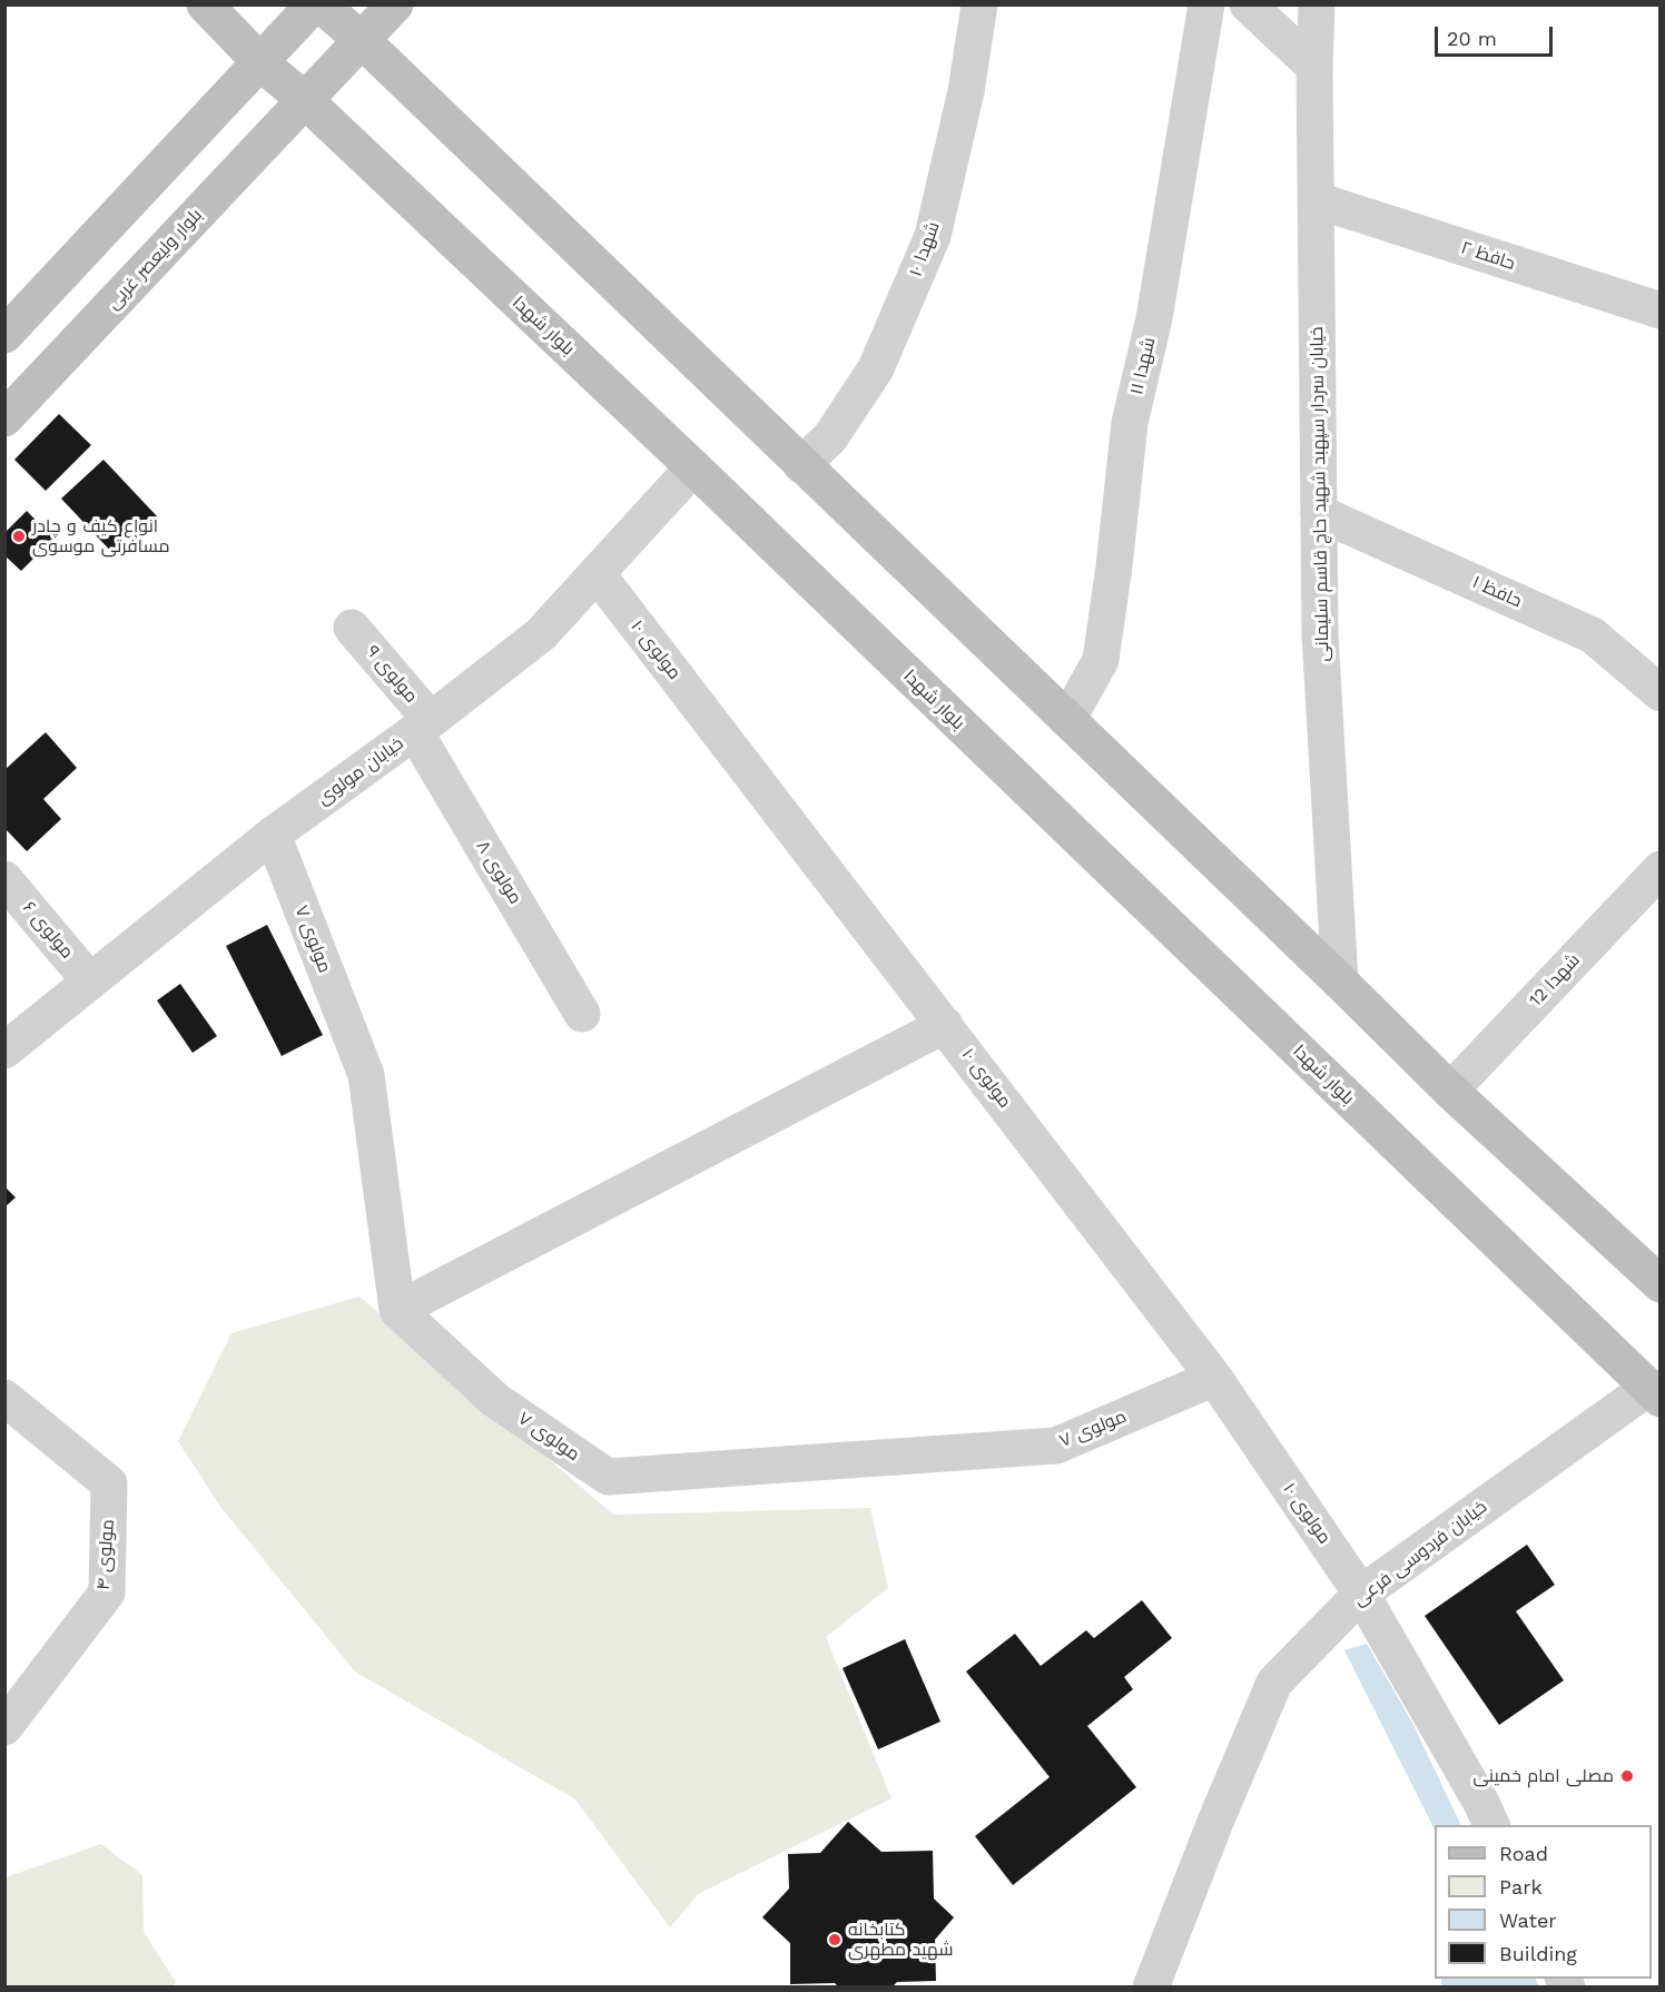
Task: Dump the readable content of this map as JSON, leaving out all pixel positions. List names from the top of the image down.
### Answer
{
  "streets": {
    "main road": ["بلوار ولیعصر غربی", "بلوار شهدا"],
    "street": [
      "شهدا ۱۰",
      "حافظ ۲",
      "شهدا ۱۱",
      "خیابان سردار سپهبد شهید حاج قاسم سلیمانی",
      "حافظ ۱",
      "مولوی ۱۰",
      "مولوی ۹",
      "خیابان مولوی",
      "مولوی ۸",
      "مولوی ۶",
      "مولوی ۷",
      "شهدا 12",
      "خیابان فردوسی فرعی",
      "مولوی ۴"
    ]
  },
  "crossings": [
    ["حافظ ۲", "خیابان سردار سپهبد شهید حاج قاسم سلیمانی"],
    ["بلوار ولیعصر غربی", "بلوار شهدا"],
    ["بلوار شهدا", "خیابان مولوی"],
    ["بلوار شهدا", "خیابان فردوسی فرعی"],
    ["خیابان سردار سپهبد شهید حاج قاسم سلیمانی", "حافظ ۱"],
    ["مولوی ۱۰", "خیابان مولوی"],
    ["مولوی ۱۰", "مولوی ۷"],
    ["مولوی ۱۰", "خیابان فردوسی فرعی"],
    ["مولوی ۹", "خیابان مولوی"],
    ["مولوی ۹", "مولوی ۸"],
    ["خیابان مولوی", "مولوی ۸"],
    ["خیابان مولوی", "مولوی ۶"],
    ["خیابان مولوی", "مولوی ۷"]
  ],
  "places": ["انواع کیف و چادر مسافرتی موسوی", "مصلی امام خمینی", "کتابخانه شهید مطهری"],
  "legend": [
    "Road",
    "Park",
    "Water",
    "Building"
  ],
  "scale_bar": "20 m"
}
